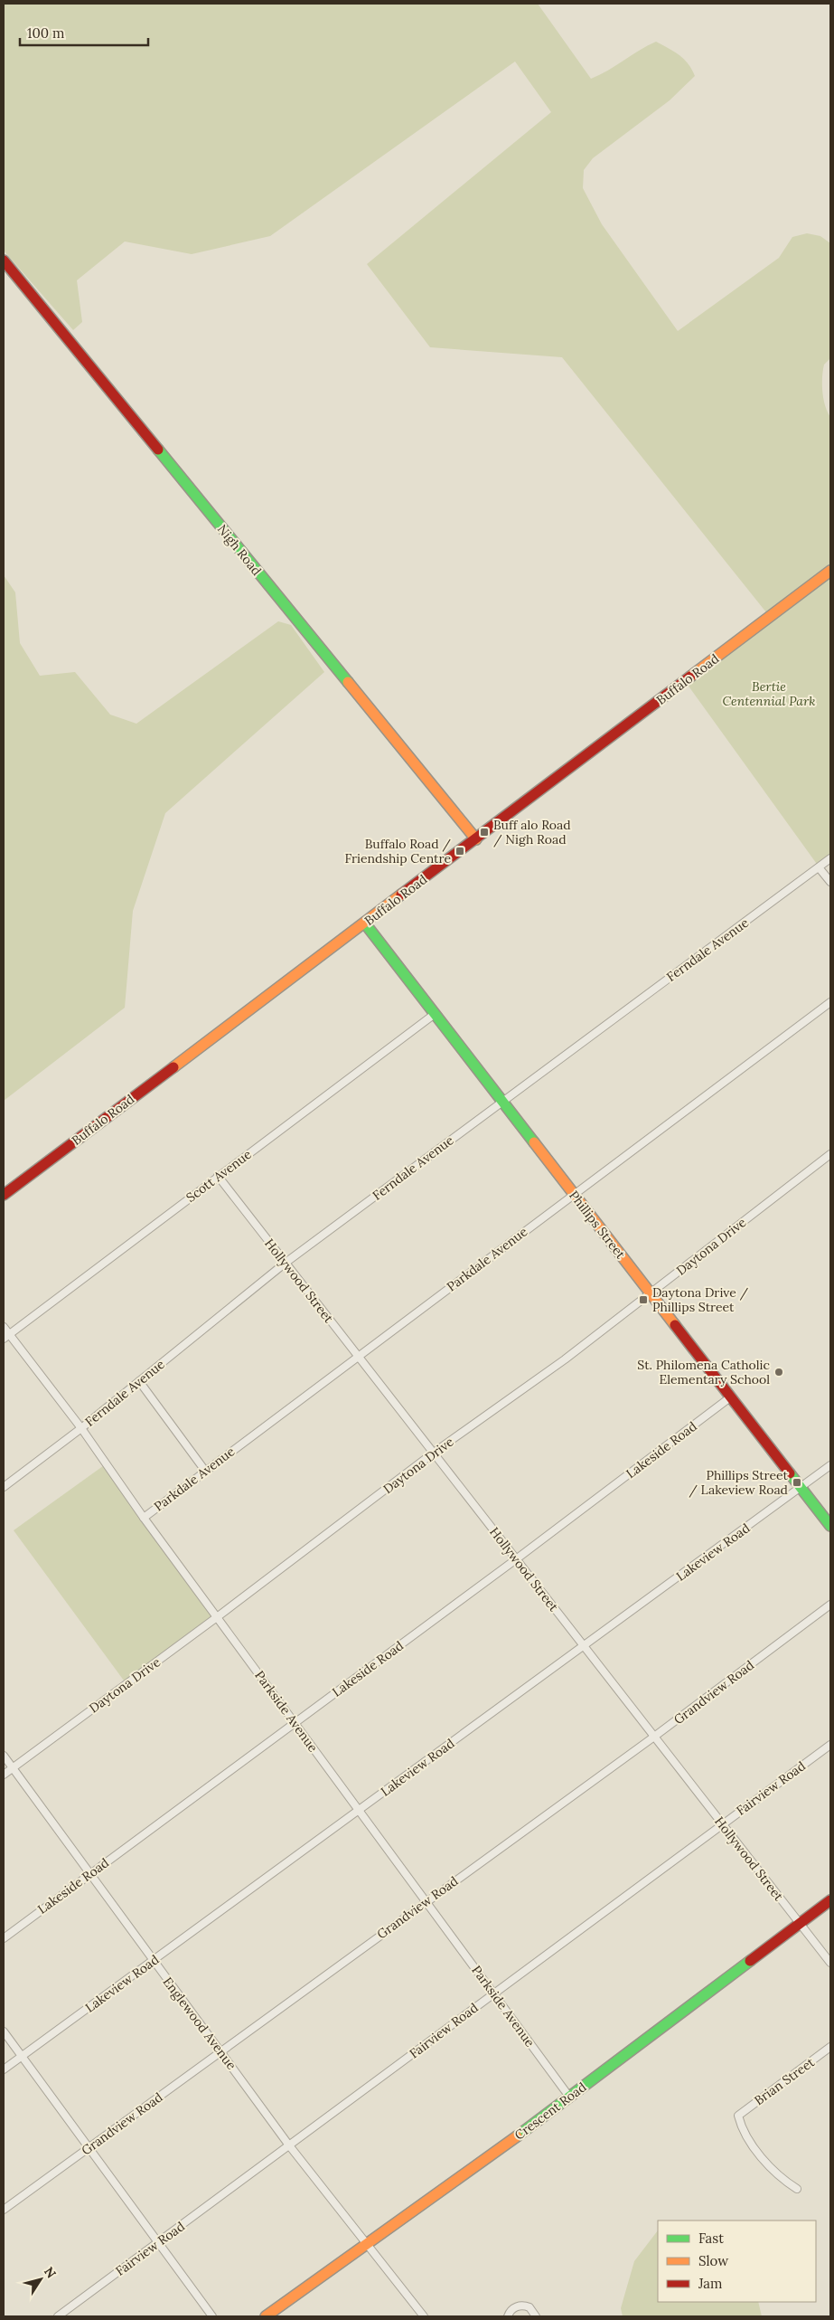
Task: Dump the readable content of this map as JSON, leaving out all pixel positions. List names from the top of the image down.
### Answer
{
  "streets": {
    "street": [
      "Nigh Road",
      "Buffalo Road",
      "Ferndale Avenue",
      "Scott Avenue",
      "Phillips Street",
      "Daytona Drive",
      "Parkdale Avenue",
      "Hollywood Street",
      "Lakeside Road",
      "Lakeview Road",
      "Grandview Road",
      "Parkside Avenue",
      "Fairview Road",
      "Englewood Avenue",
      "Brian Street",
      "Crescent Road"
    ]
  },
  "crossings": [
    ["Nigh Road", "Buffalo Road"],
    ["Buffalo Road", "Phillips Street"],
    ["Ferndale Avenue", "Phillips Street"],
    ["Ferndale Avenue", "Hollywood Street"],
    ["Ferndale Avenue", "Parkside Avenue"],
    ["Scott Avenue", "Phillips Street"],
    ["Scott Avenue", "Hollywood Street"],
    ["Scott Avenue", "Parkside Avenue"],
    ["Phillips Street", "Daytona Drive"],
    ["Phillips Street", "Parkdale Avenue"],
    ["Phillips Street", "Lakeside Road"],
    ["Phillips Street", "Lakeview Road"],
    ["Daytona Drive", "Hollywood Street"],
    ["Daytona Drive", "Parkside Avenue"],
    ["Daytona Drive", "Englewood Avenue"],
    ["Parkdale Avenue", "Hollywood Street"],
    ["Parkdale Avenue", "Parkside Avenue"],
    ["Hollywood Street", "Lakeside Road"],
    ["Hollywood Street", "Lakeview Road"],
    ["Hollywood Street", "Grandview Road"],
    ["Hollywood Street", "Fairview Road"],
    ["Hollywood Street", "Crescent Road"],
    ["Lakeside Road", "Parkside Avenue"],
    ["Lakeside Road", "Englewood Avenue"],
    ["Lakeview Road", "Parkside Avenue"],
    ["Lakeview Road", "Englewood Avenue"],
    ["Grandview Road", "Parkside Avenue"],
    ["Grandview Road", "Englewood Avenue"],
    ["Parkside Avenue", "Fairview Road"],
    ["Parkside Avenue", "Crescent Road"],
    ["Fairview Road", "Englewood Avenue"],
    ["Englewood Avenue", "Crescent Road"]
  ],
  "parks": ["Bertie Centennial Park"],
  "places": {
    "transit": [
      "Buff alo Road / Nigh Road",
      "Buffalo Road / Friendship Centre",
      "Daytona Drive / Phillips Street",
      "Phillips Street / Lakeview Road"
    ],
    "other": ["St. Philomena Catholic Elementary School"]
  },
  "legend": ["Fast", "Slow", "Jam"],
  "scale_bar": "100 m",
  "north": "top right"
}
